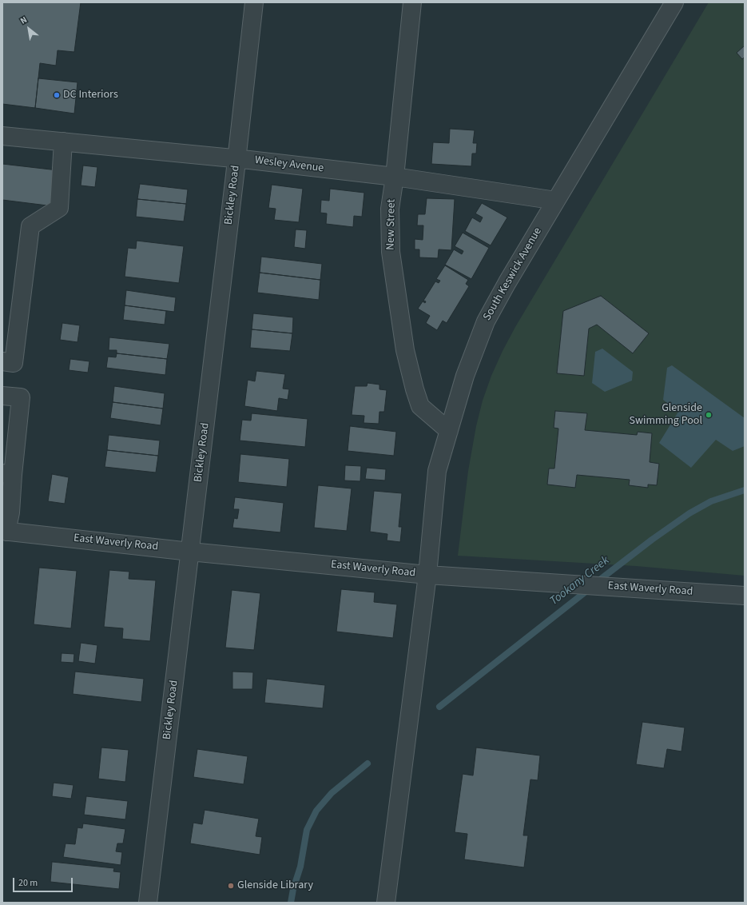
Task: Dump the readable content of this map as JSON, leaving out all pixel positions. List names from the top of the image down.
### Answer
{
  "streets": {
    "street": [
      "Wesley Avenue",
      "Bickley Road",
      "New Street",
      "South Keswick Avenue",
      "East Waverly Road"
    ]
  },
  "crossings": [
    ["Wesley Avenue", "Bickley Road"],
    ["Wesley Avenue", "New Street"],
    ["Wesley Avenue", "South Keswick Avenue"],
    ["Bickley Road", "East Waverly Road"],
    ["New Street", "South Keswick Avenue"],
    ["South Keswick Avenue", "East Waverly Road"]
  ],
  "water": ["Tookany Creek"],
  "places": ["DC Interiors", "Glenside Swimming Pool", "Glenside Library"],
  "scale_bar": "20 m",
  "north": "top left"
}
